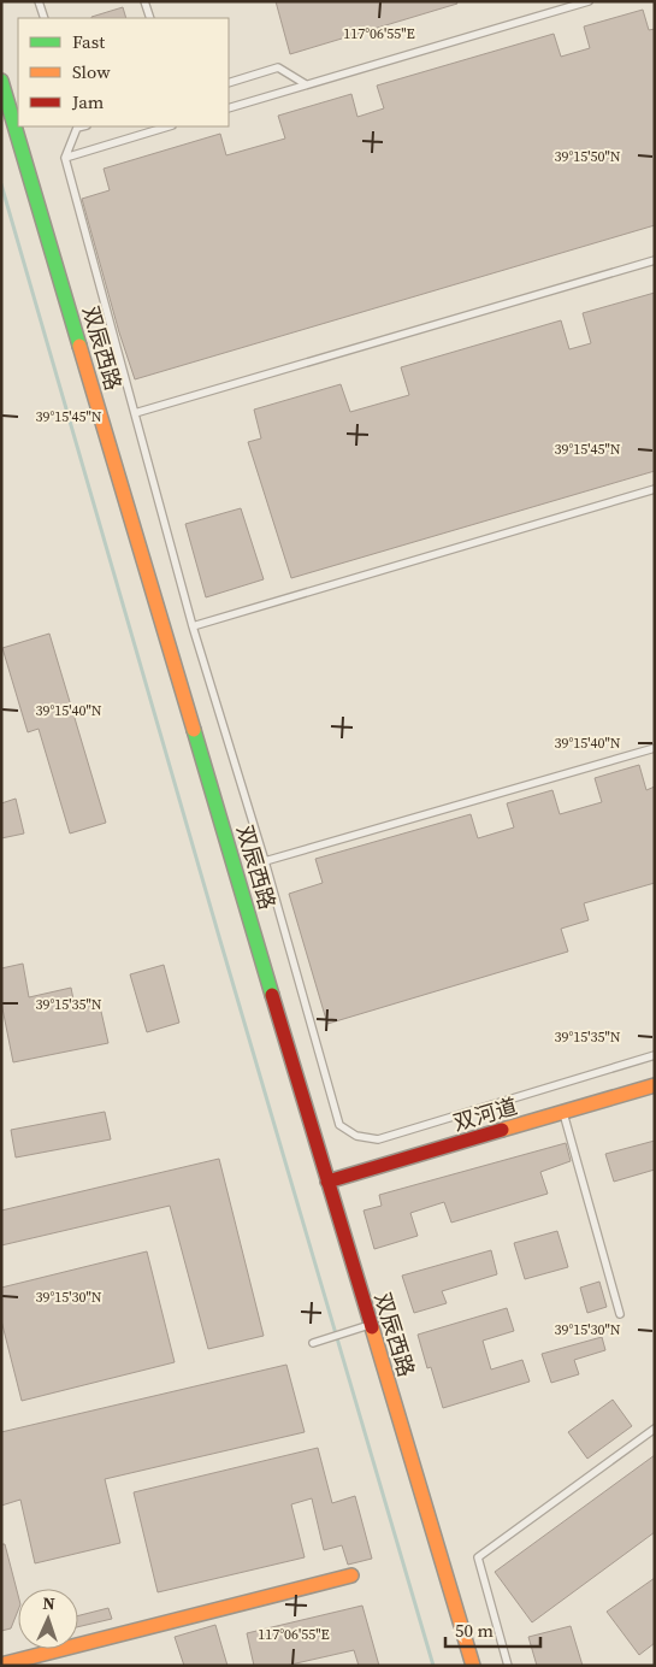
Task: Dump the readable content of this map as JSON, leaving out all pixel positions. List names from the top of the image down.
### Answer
{
  "streets": {
    "main road": ["双辰西路", "双河道"]
  },
  "crossings": [
    ["双辰西路", "双河道"]
  ],
  "legend": ["Fast", "Slow", "Jam"],
  "scale_bar": "50 m",
  "north": "top",
  "coordinates": [
    "117°06'55\"E",
    "39°15'50\"N",
    "39°15'45\"N",
    "39°15'40\"N",
    "39°15'35\"N",
    "39°15'30\"N"
  ]
}
